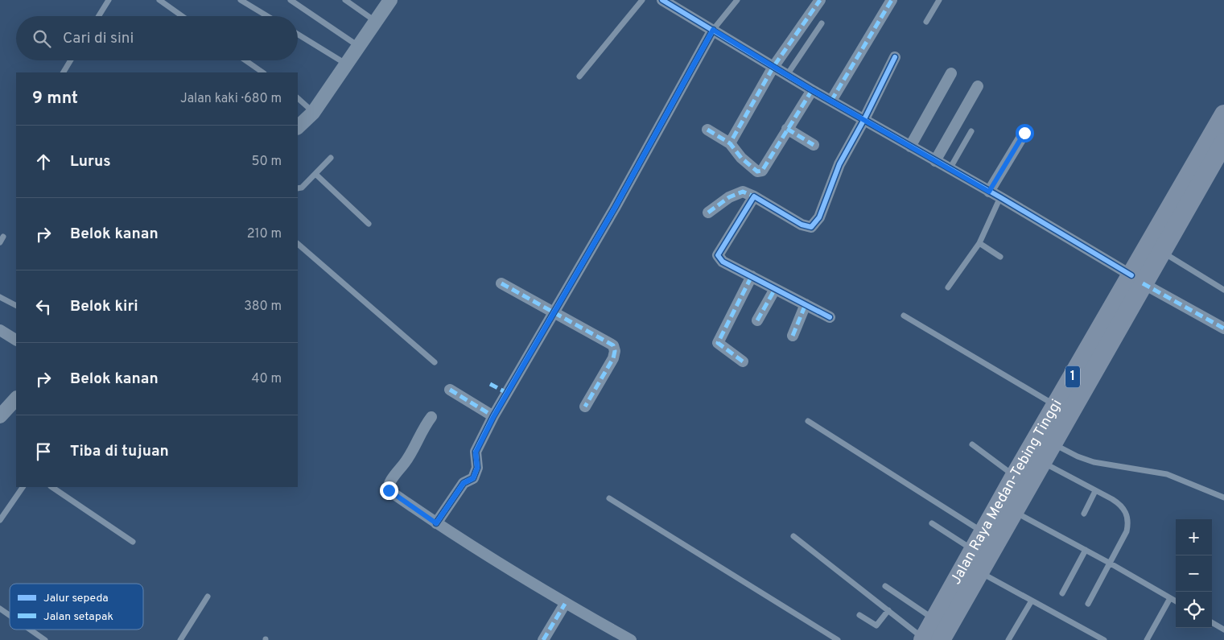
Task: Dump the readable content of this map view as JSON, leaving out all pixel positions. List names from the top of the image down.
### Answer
{
  "streets": {
    "highway": ["1", "Jalan Raya Medan-Tebing Tinggi"]
  },
  "legend": ["Jalur sepeda", "Jalan setapak"],
  "page": {
    "search": "Cari di sini",
    "heading": ["9 mnt", "Jalan kaki · 680 m"],
    "list": [
      ["Lurus", "50 m"],
      ["Belok kanan", "210 m"],
      ["Belok kiri", "380 m"],
      ["Belok kanan", "40 m"],
      "Tiba di tujuan"
    ],
    "map_buttons": ["+", "−"]
  }
}
